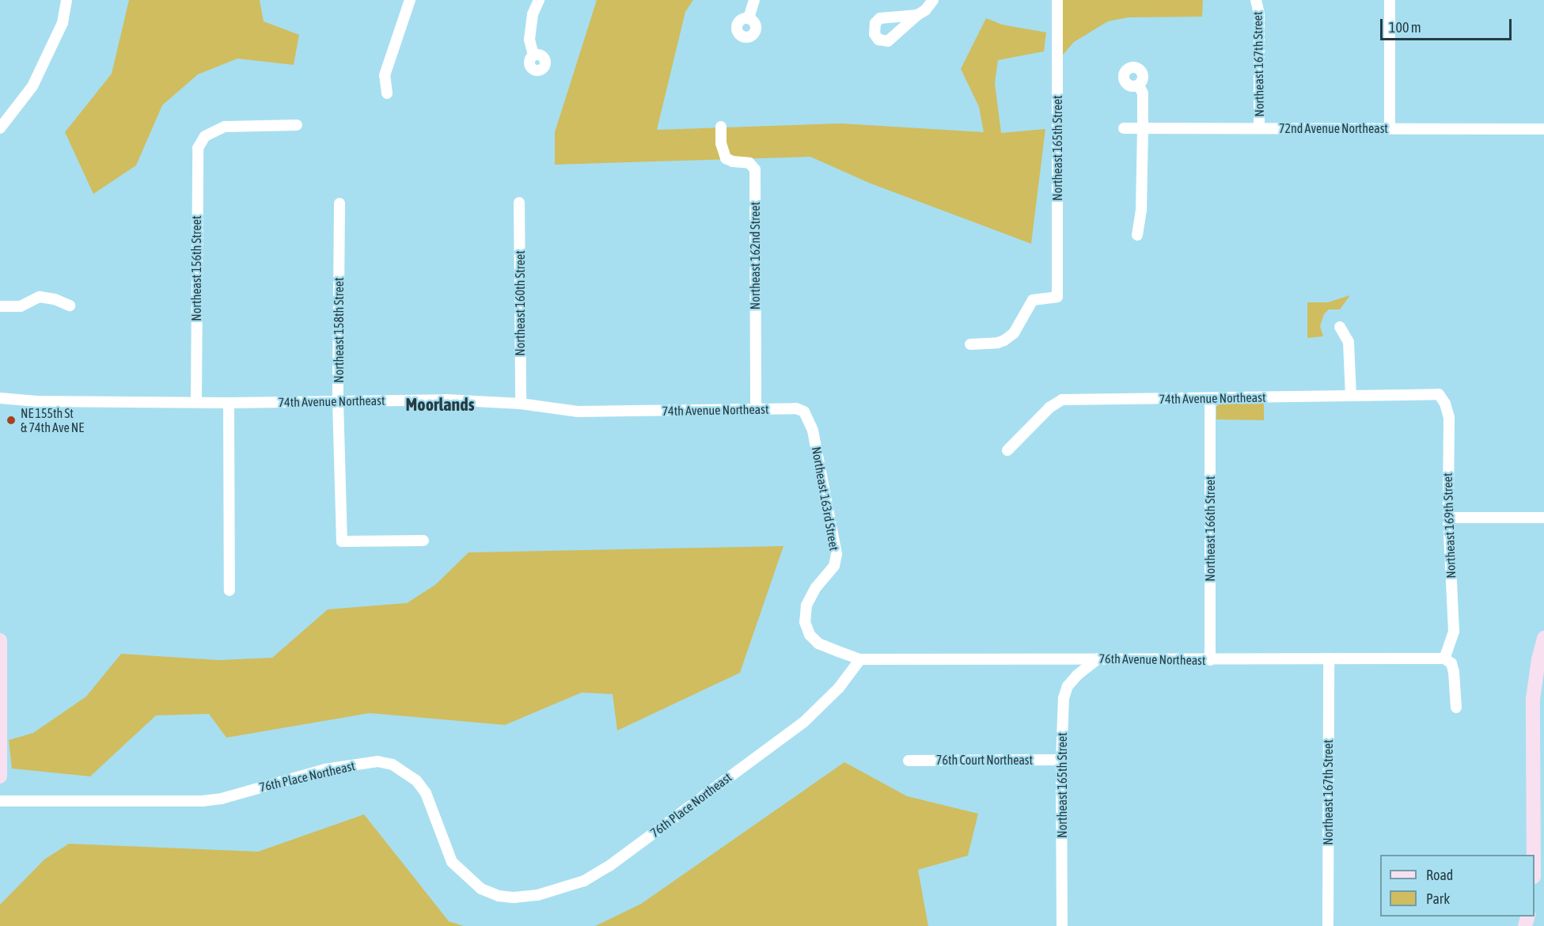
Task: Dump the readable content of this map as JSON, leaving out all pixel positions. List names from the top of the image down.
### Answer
{
  "streets": {
    "street": [
      "Northeast 167th Street",
      "72nd Avenue Northeast",
      "Northeast 165th Street",
      "Northeast 162nd Street",
      "Northeast 156th Street",
      "Northeast 160th Street",
      "Northeast 158th Street",
      "74th Avenue Northeast",
      "Northeast 163rd Street",
      "Northeast 169th Street",
      "Northeast 166th Street",
      "76th Avenue Northeast",
      "76th Court Northeast",
      "76th Place Northeast"
    ]
  },
  "crossings": [
    ["Northeast 167th Street", "72nd Avenue Northeast"],
    ["Northeast 167th Street", "76th Avenue Northeast"],
    ["Northeast 165th Street", "76th Avenue Northeast"],
    ["Northeast 165th Street", "76th Court Northeast"],
    ["Northeast 162nd Street", "74th Avenue Northeast"],
    ["Northeast 156th Street", "74th Avenue Northeast"],
    ["Northeast 160th Street", "74th Avenue Northeast"],
    ["Northeast 158th Street", "74th Avenue Northeast"],
    ["74th Avenue Northeast", "Northeast 163rd Street"],
    ["74th Avenue Northeast", "Northeast 169th Street"],
    ["74th Avenue Northeast", "Northeast 166th Street"],
    ["Northeast 163rd Street", "76th Avenue Northeast"],
    ["Northeast 163rd Street", "76th Place Northeast"],
    ["Northeast 169th Street", "76th Avenue Northeast"],
    ["Northeast 166th Street", "76th Avenue Northeast"],
    ["76th Avenue Northeast", "76th Place Northeast"]
  ],
  "districts": ["Moorlands"],
  "places": ["NE 155th St & 74th Ave NE"],
  "legend": ["Road", "Park"],
  "scale_bar": "100 m"
}
